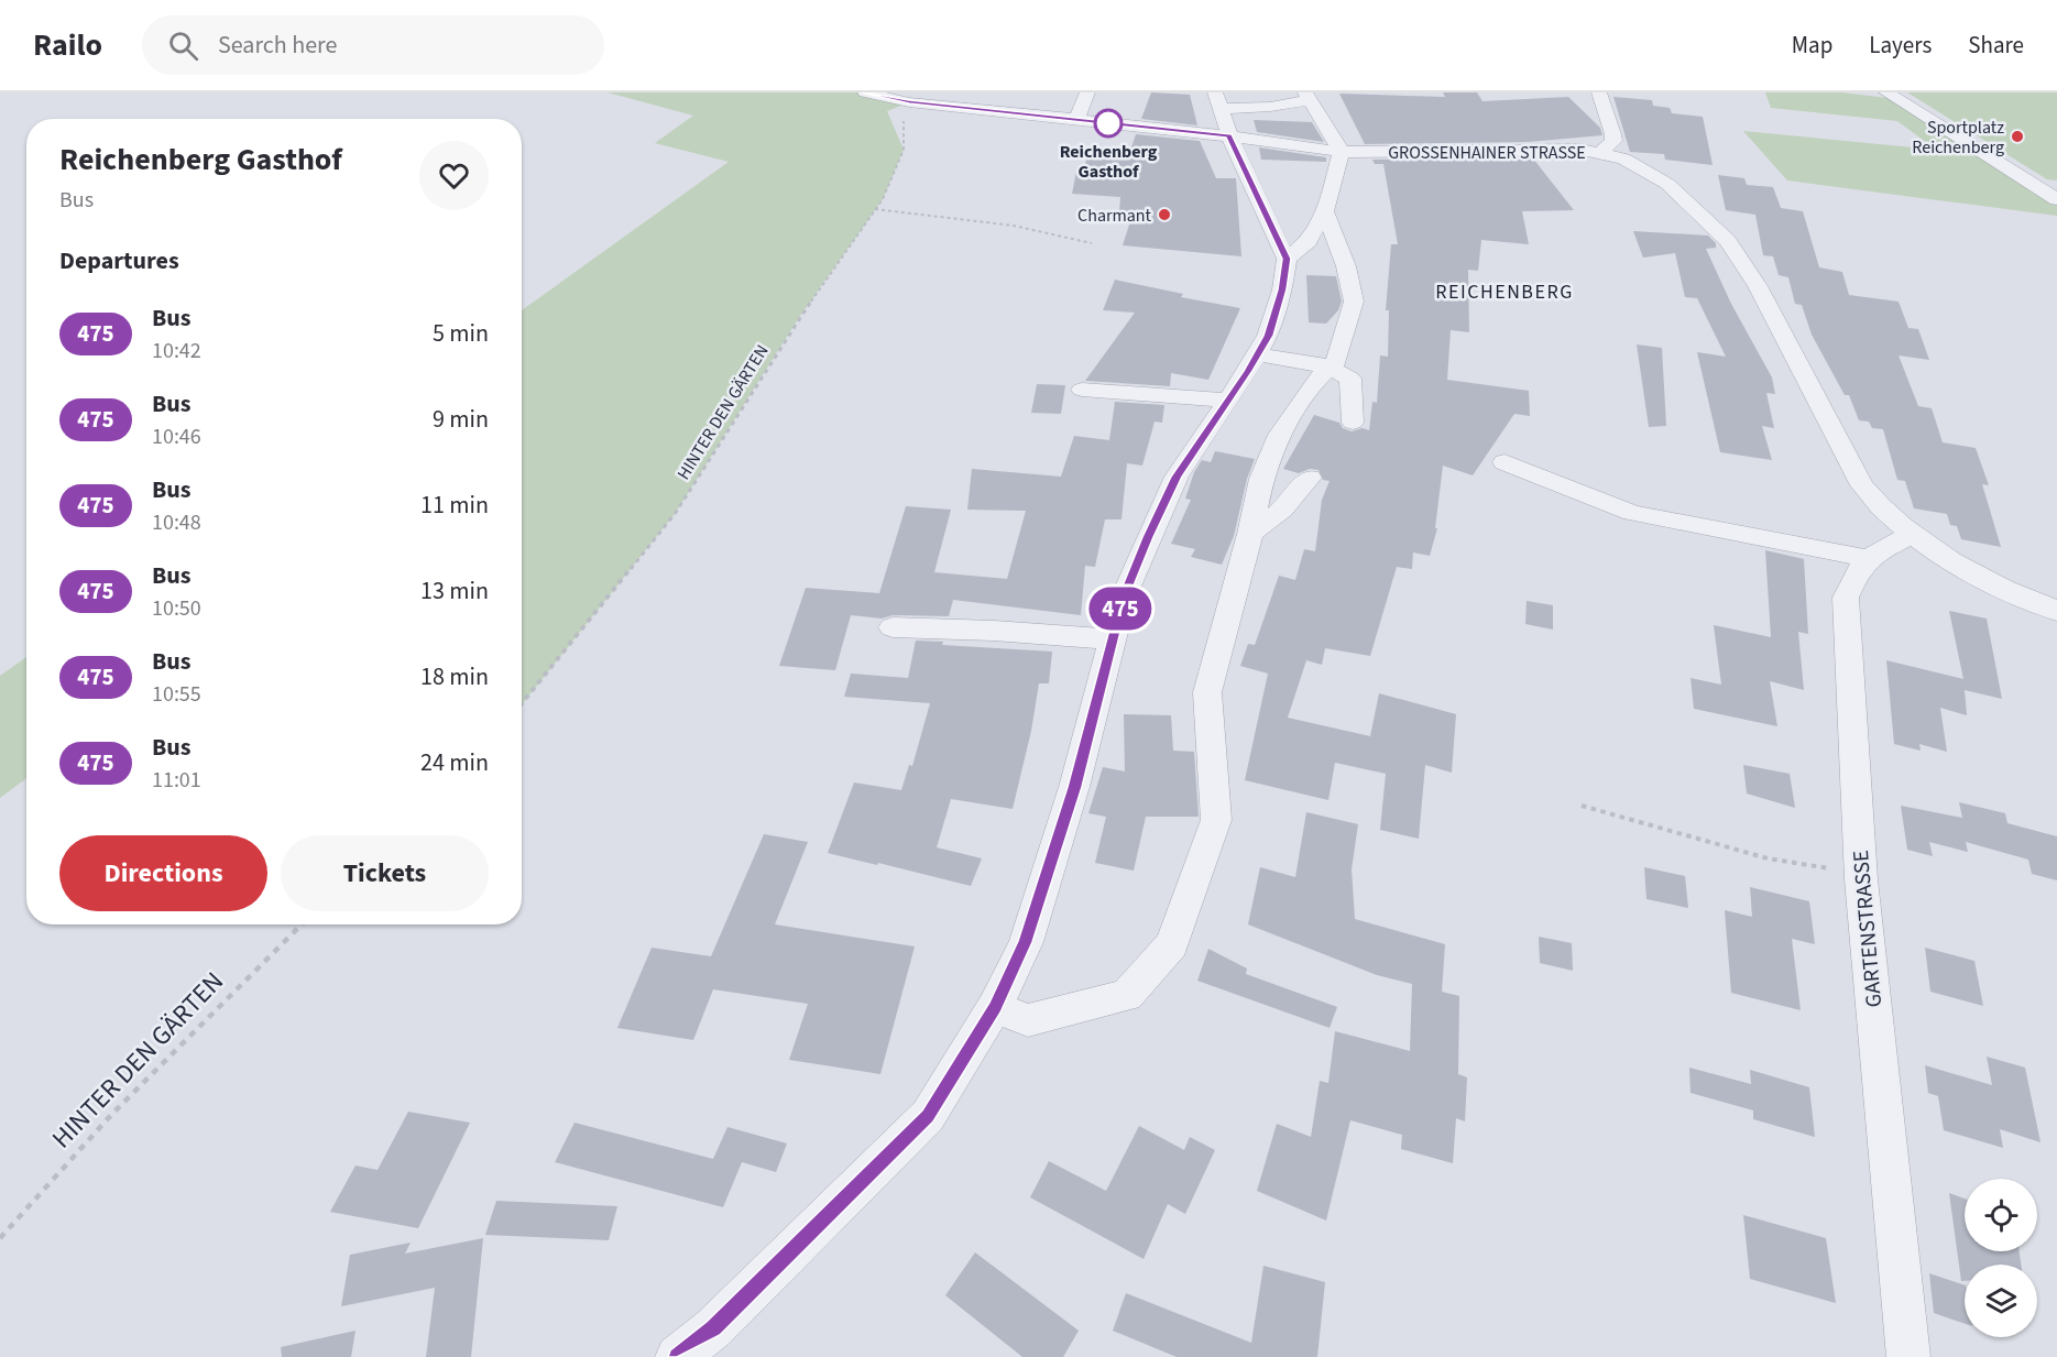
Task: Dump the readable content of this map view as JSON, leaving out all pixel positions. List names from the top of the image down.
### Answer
{
  "streets": {
    "street": ["GROSSENHAINER STRASSE", "GARTENSTRASSE"],
    "path": ["HINTER DEN GÄRTEN"]
  },
  "crossings": [
    ["GROSSENHAINER STRASSE", "HINTER DEN GÄRTEN"]
  ],
  "districts": ["REICHENBERG"],
  "places": ["Reichenberg Gasthof", "Sportplatz Reichenberg", "Charmant"],
  "lines": ["bus line 475"],
  "page": {
    "header": "Railo",
    "search": "Search here",
    "nav": ["Map", "Layers", "Share"],
    "on_map": "475",
    "heading": [
      ["Reichenberg Gasthof", "Bus"],
      "Departures"
    ],
    "list": [
      {
        "mark": "475",
        "name": "Bus",
        "note": "10:42",
        "value": "5 min"
      },
      {
        "mark": "475",
        "name": "Bus",
        "note": "10:46",
        "value": "9 min"
      },
      {
        "mark": "475",
        "name": "Bus",
        "note": "10:48",
        "value": "11 min"
      },
      {
        "mark": "475",
        "name": "Bus",
        "note": "10:50",
        "value": "13 min"
      },
      {
        "mark": "475",
        "name": "Bus",
        "note": "10:55",
        "value": "18 min"
      },
      {
        "mark": "475",
        "name": "Bus",
        "note": "11:01",
        "value": "24 min"
      }
    ],
    "buttons": ["Directions", "Tickets"]
  }
}
